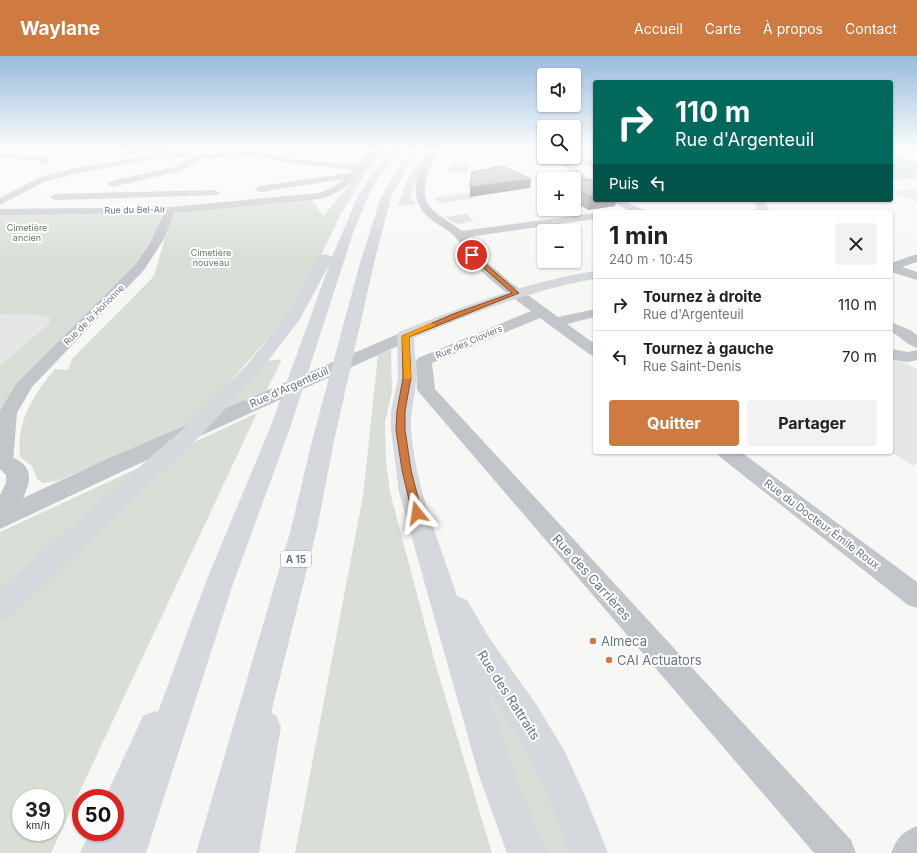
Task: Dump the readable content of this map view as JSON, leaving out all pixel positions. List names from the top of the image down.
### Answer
{
  "streets": {
    "main road": ["Rue d'Argenteuil", "A 15", "Rue des Rattraits"],
    "street": [
      "Rue du Bel-Air",
      "Rue de la Horionne",
      "Rue des Cloviers",
      "Rue du Docteur Émile Roux",
      "Rue des Carrières"
    ]
  },
  "crossings": [
    ["Rue du Bel-Air", "Rue de la Horionne"],
    ["Rue des Cloviers", "Rue des Carrières"],
    ["Rue d'Argenteuil", "Rue des Rattraits"]
  ],
  "parks": ["Cimetière ancien", "Cimetière nouveau"],
  "places": ["Almeca", "CAI Actuators"],
  "page": {
    "header": "Waylane",
    "nav": [
      "Accueil",
      "Carte",
      "À propos",
      "Contact"
    ],
    "map_buttons": ["+", "−"],
    "turn": ["110 m", "Rue d'Argenteuil"],
    "then": "Puis",
    "heading": ["1 min", "240 m · 10:45"],
    "list": [
      {
        "name": "Tournez à droite",
        "note": "Rue d'Argenteuil",
        "value": "110 m"
      },
      {
        "name": "Tournez à gauche",
        "note": "Rue Saint-Denis",
        "value": "70 m"
      }
    ],
    "buttons": ["Quitter", "Partager"],
    "speed": "39 km/h",
    "limit": "50"
  }
}
